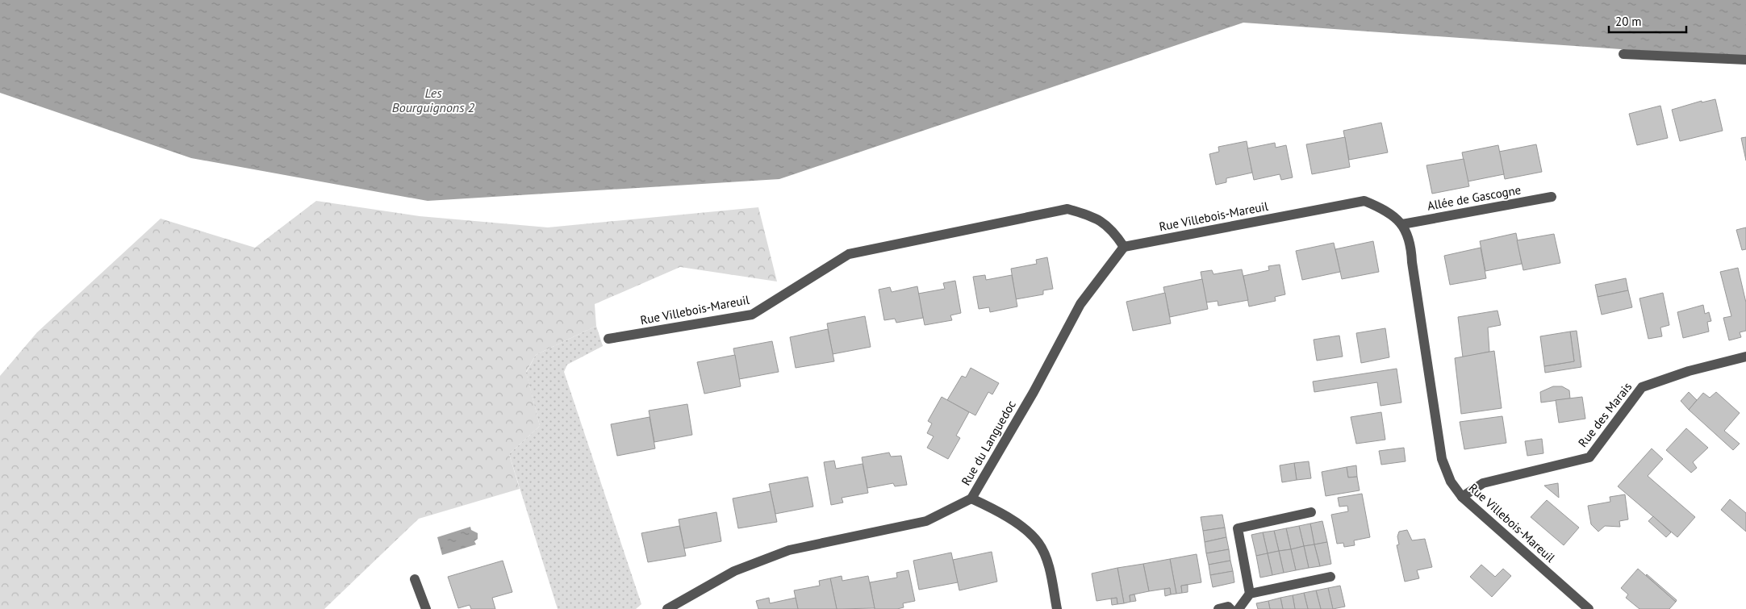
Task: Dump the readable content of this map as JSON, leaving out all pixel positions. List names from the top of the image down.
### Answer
{
  "streets": {
    "street": [
      "Allée de Gascogne",
      "Rue Villebois-Mareuil",
      "Rue des Marais",
      "Rue du Languedoc"
    ]
  },
  "crossings": [
    ["Allée de Gascogne", "Rue Villebois-Mareuil"],
    ["Rue Villebois-Mareuil", "Rue des Marais"],
    ["Rue Villebois-Mareuil", "Rue du Languedoc"]
  ],
  "water": ["Les Bourguignons 2"],
  "scale_bar": "20 m"
}
